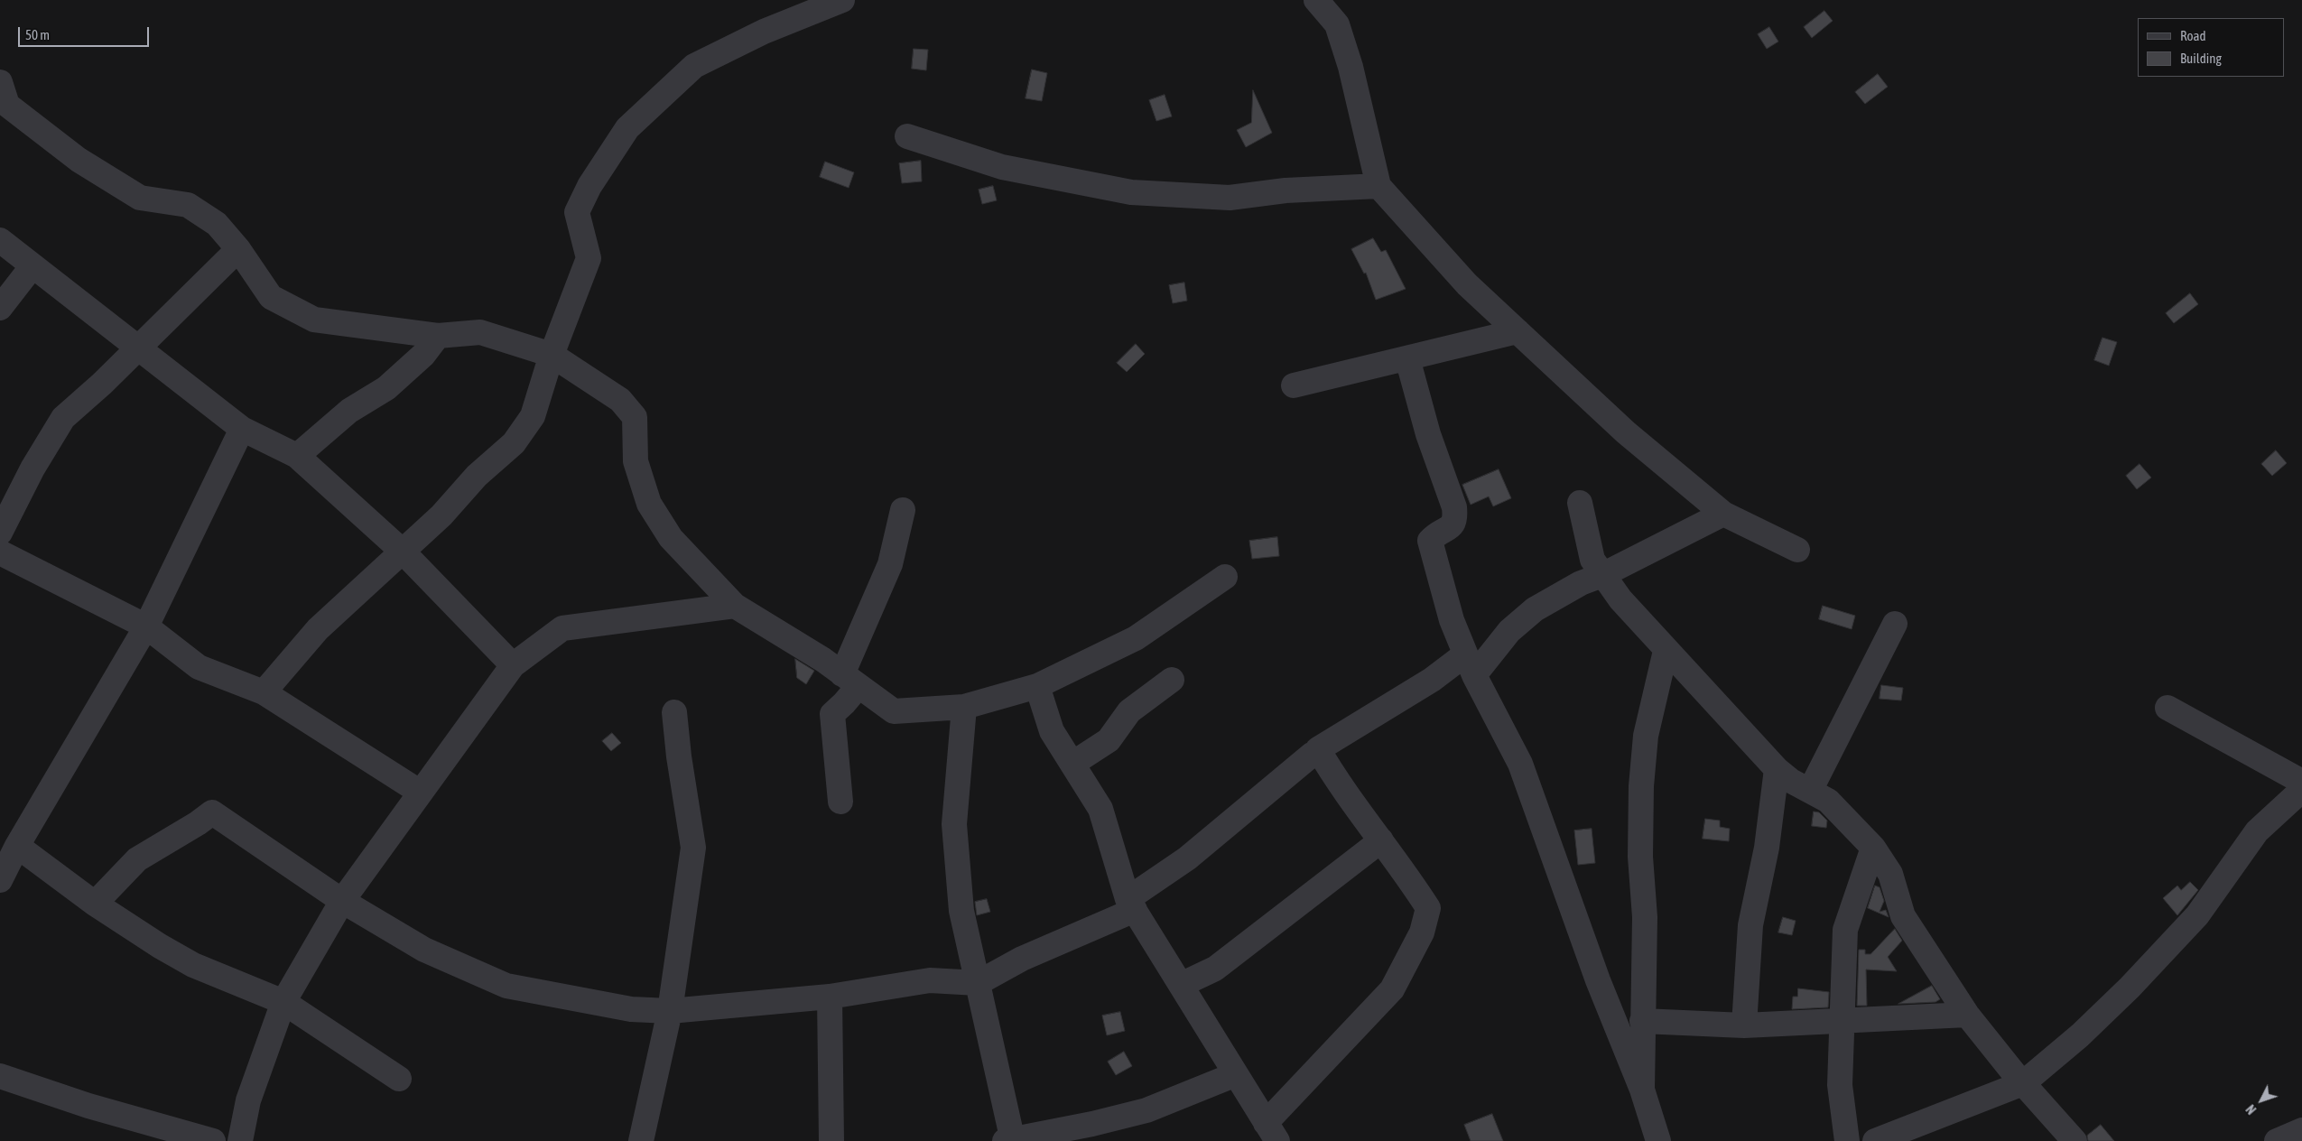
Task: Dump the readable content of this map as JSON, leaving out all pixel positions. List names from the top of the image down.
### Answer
{
  "legend": ["Road", "Building"],
  "scale_bar": "50 m",
  "north": "bottom left"
}
